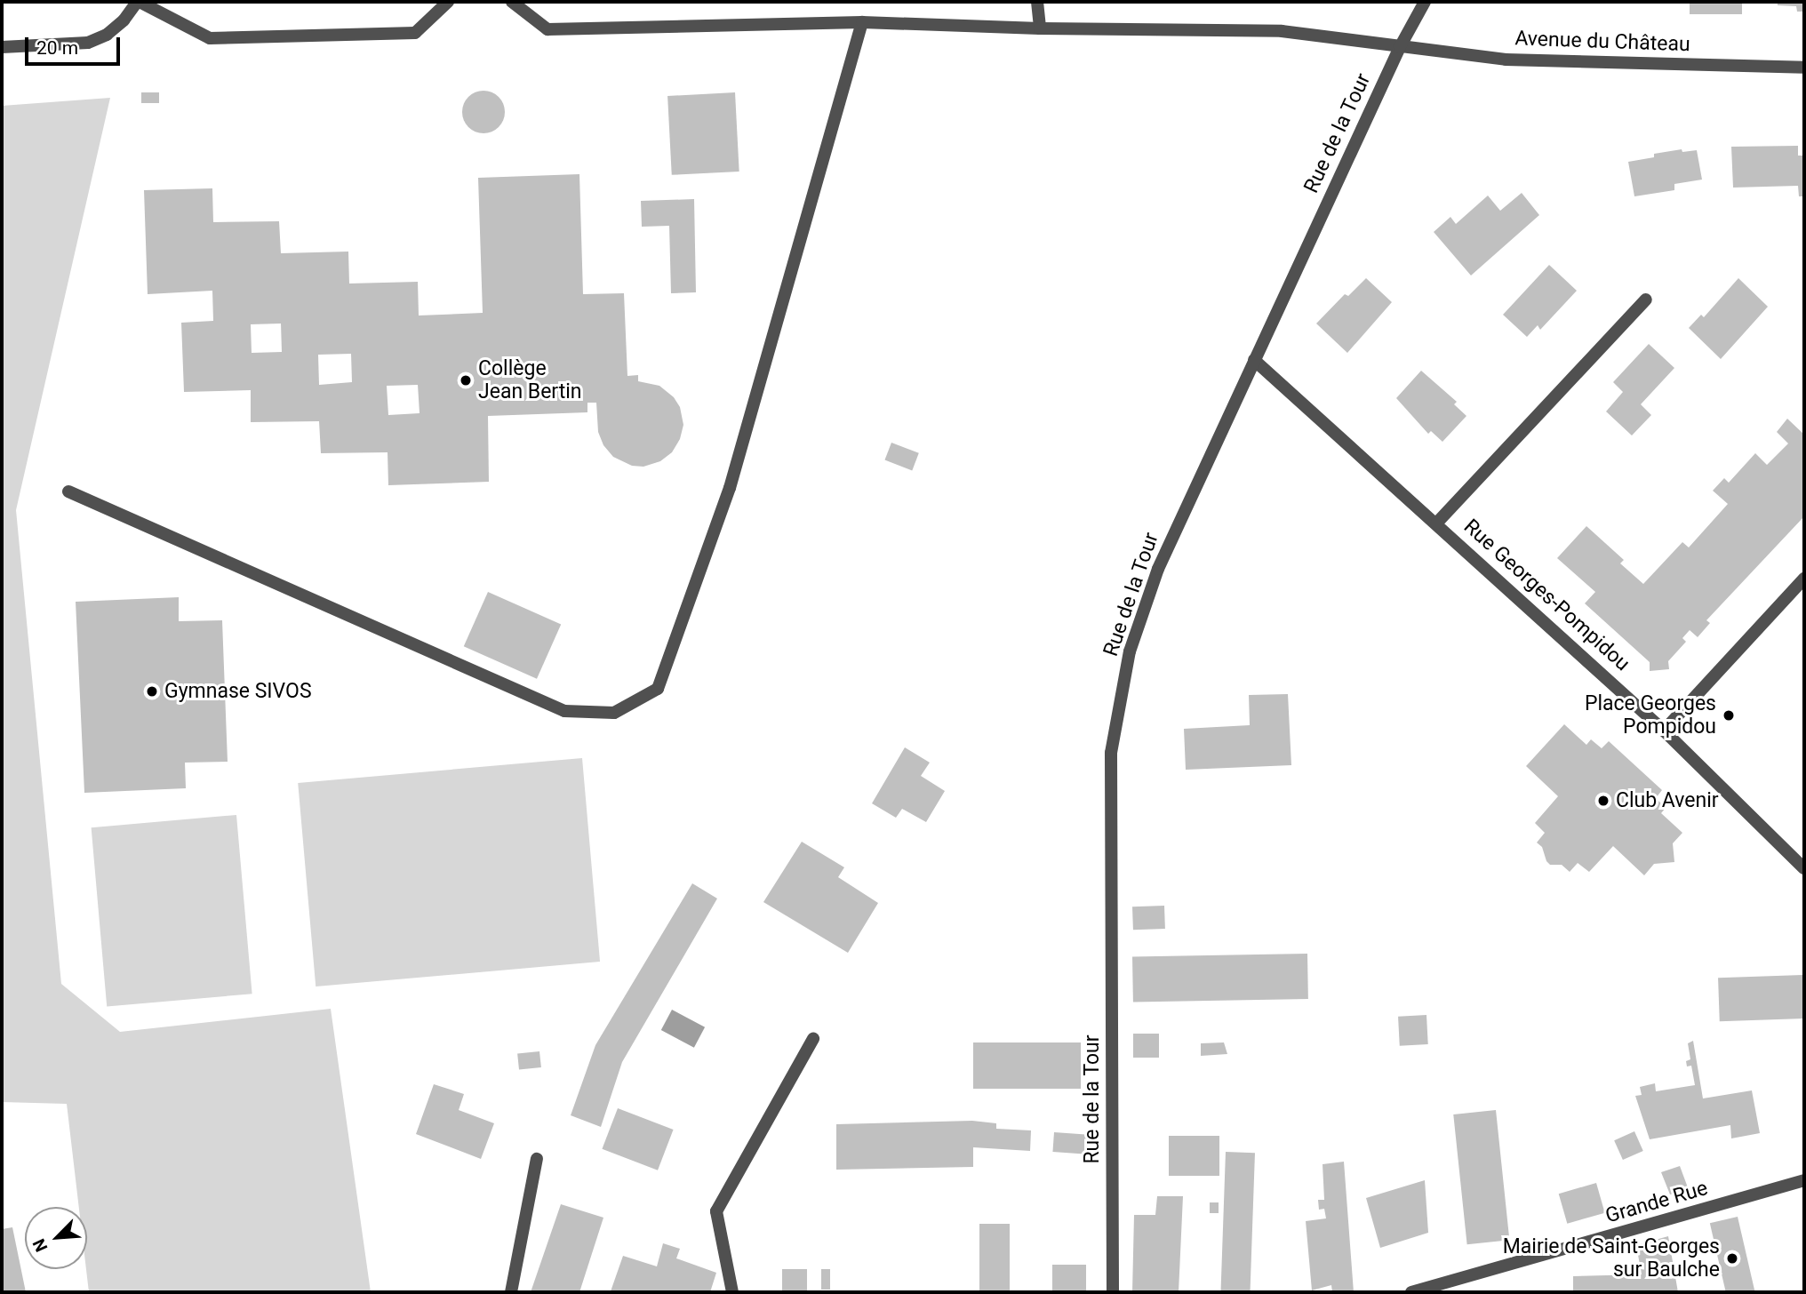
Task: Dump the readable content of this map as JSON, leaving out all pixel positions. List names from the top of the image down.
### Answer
{
  "streets": {
    "street": [
      "Avenue du Château",
      "Rue de la Tour",
      "Rue Georges-Pompidou",
      "Grande Rue"
    ]
  },
  "crossings": [
    ["Avenue du Château", "Rue de la Tour"],
    ["Rue de la Tour", "Rue Georges-Pompidou"]
  ],
  "places": [
    "Collège Jean Bertin",
    "Gymnase SIVOS",
    "Place Georges Pompidou",
    "Club Avenir",
    "Mairie de Saint-Georges sur Baulche"
  ],
  "scale_bar": "20 m",
  "north": "bottom left"
}
